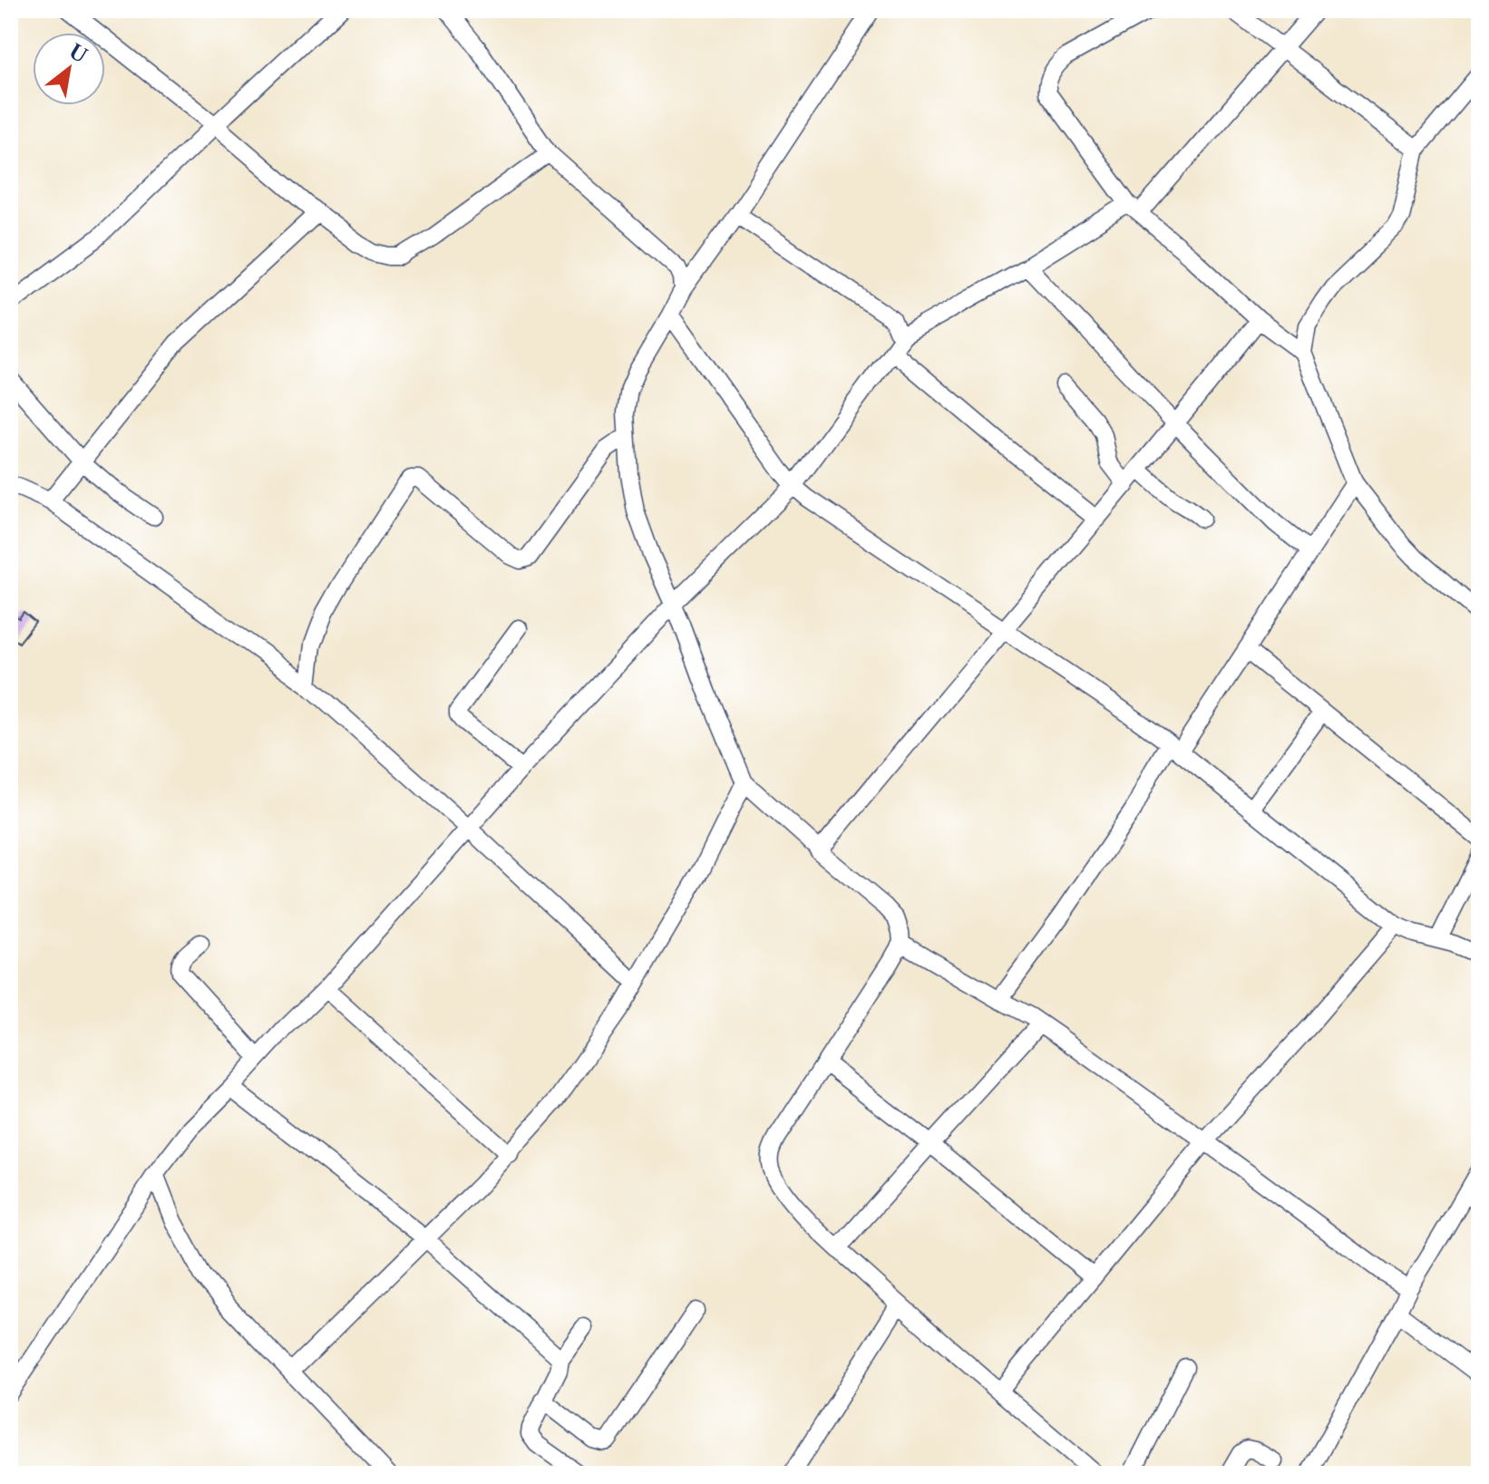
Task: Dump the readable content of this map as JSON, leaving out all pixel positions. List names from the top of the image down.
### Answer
{
  "north": "top right"
}
